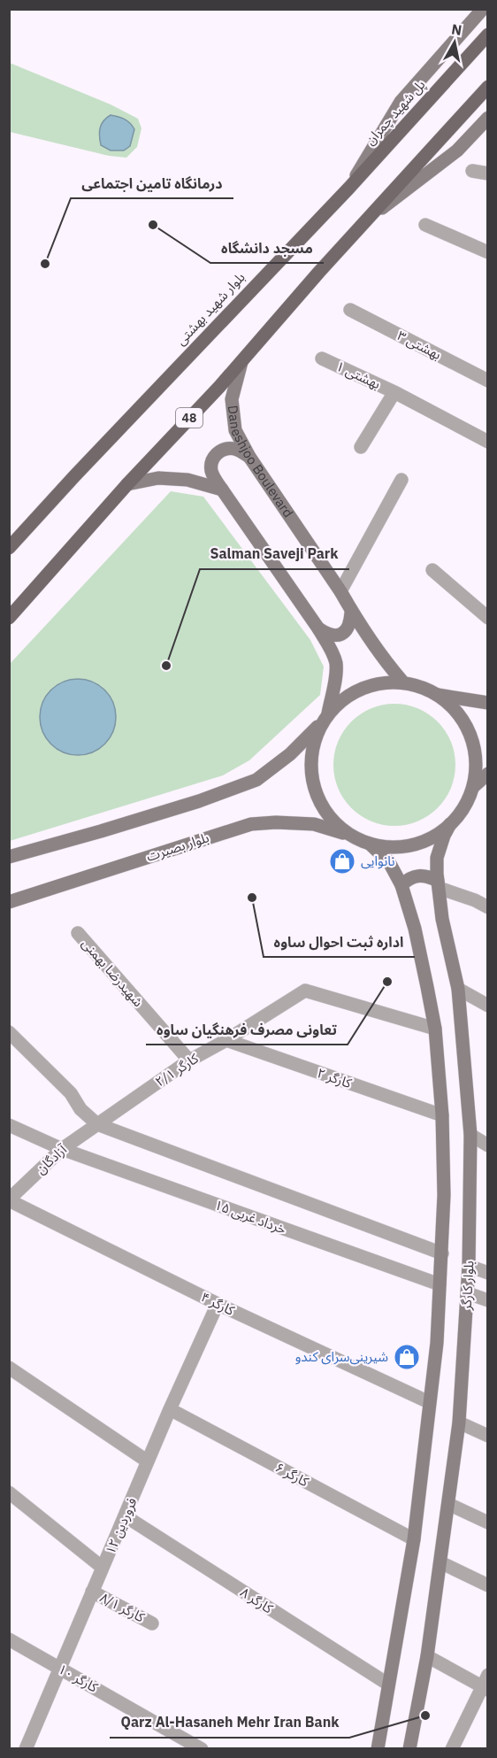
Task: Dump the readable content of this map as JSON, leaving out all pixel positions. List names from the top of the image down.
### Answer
{
  "streets": {
    "main road": [
      "پل شهید چمران",
      "بلوار شهید بهشتی",
      "48",
      "Daneshjoo Boulevard",
      "بلوار بصیرت",
      "بلوار کارگر"
    ],
    "street": [
      "بهشتی ۳",
      "بهشتی ۱",
      "شهیدرضا بهمنی",
      "کارگر ۲/۱",
      "کارگر ۲",
      "آزادگان",
      "۱۵ خرداد غربی",
      "کارگر ۴",
      "کارگر ۶",
      "۱۲ فروردین",
      "کارگر ۸",
      "کارگر ۸/۱",
      "کارگر ۱۰"
    ]
  },
  "crossings": [
    ["پل شهید چمران", "بلوار شهید بهشتی"],
    ["48", "Daneshjoo Boulevard"],
    ["Daneshjoo Boulevard", "بلوار بصیرت"],
    ["Daneshjoo Boulevard", "بلوار کارگر"],
    ["بلوار بصیرت", "بلوار کارگر"],
    ["شهیدرضا بهمنی", "کارگر ۲/۱"],
    ["کارگر ۲/۱", "کارگر ۲"],
    ["کارگر ۲/۱", "آزادگان"],
    ["کارگر ۲/۱", "بلوار کارگر"],
    ["کارگر ۲", "بلوار کارگر"],
    ["آزادگان", "۱۵ خرداد غربی"],
    ["آزادگان", "کارگر ۴"],
    ["۱۵ خرداد غربی", "بلوار کارگر"],
    ["بلوار کارگر", "کارگر ۴"],
    ["بلوار کارگر", "کارگر ۶"],
    ["بلوار کارگر", "کارگر ۸"],
    ["کارگر ۴", "۱۲ فروردین"],
    ["کارگر ۶", "۱۲ فروردین"],
    ["۱۲ فروردین", "کارگر ۸"],
    ["۱۲ فروردین", "کارگر ۸/۱"],
    ["۱۲ فروردین", "کارگر ۱۰"]
  ],
  "places": {
    "other": [
      "مسجد دانشگاه",
      "درمانگاه تامین اجتماعی",
      "Salman Saveji Park",
      "اداره ثبت احوال ساوه",
      "تعاونی مصرف فرهنگیان ساوه",
      "Qarz Al-Hasaneh Mehr Iran Bank"
    ],
    "shop": ["نانوایی", "شیرینی‌سرای کندو"]
  },
  "north": "top"
}
